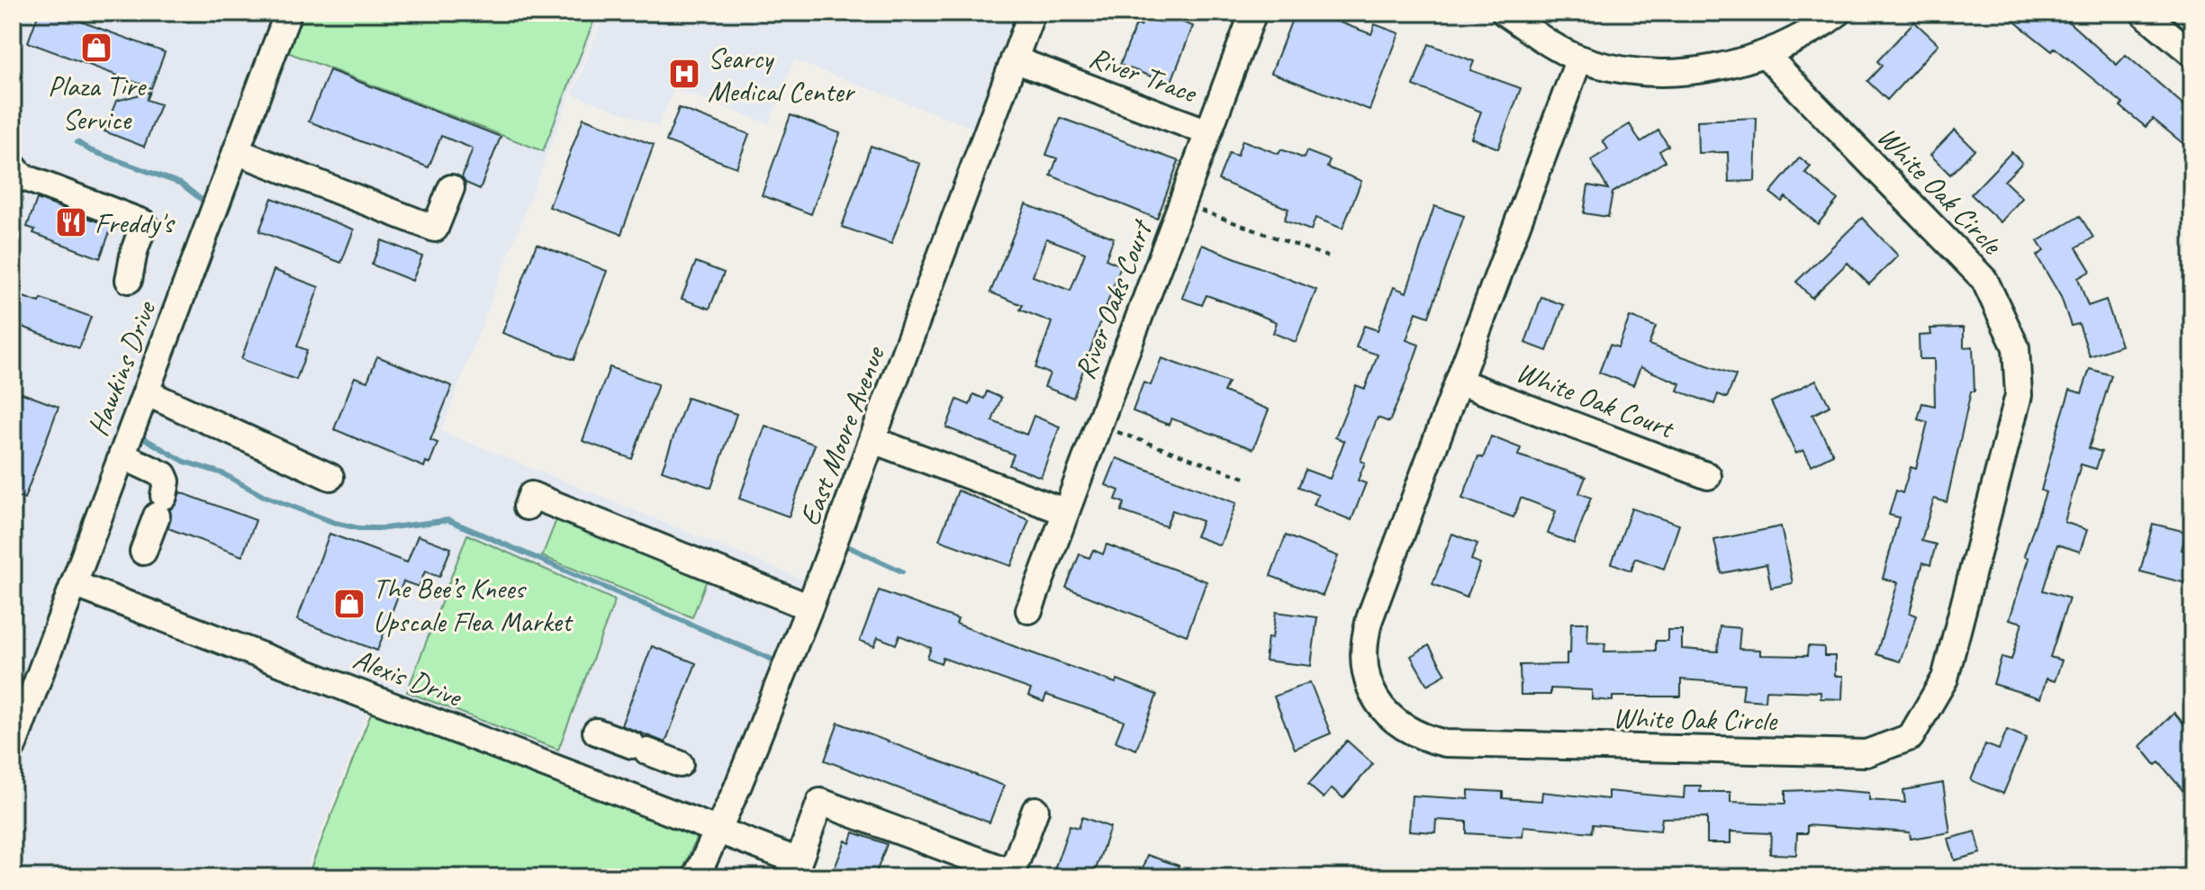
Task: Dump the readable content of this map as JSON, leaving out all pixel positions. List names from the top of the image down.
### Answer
{
  "streets": {
    "street": [
      "River Trace",
      "White Oak Circle",
      "River Oaks Court",
      "Hawkins Drive",
      "White Oak Court",
      "East Moore Avenue",
      "Alexis Drive"
    ]
  },
  "crossings": [
    ["River Trace", "River Oaks Court"],
    ["River Trace", "East Moore Avenue"],
    ["White Oak Circle", "White Oak Court"],
    ["Hawkins Drive", "Alexis Drive"],
    ["East Moore Avenue", "Alexis Drive"]
  ],
  "places": {
    "shop": ["Plaza Tire Service", "The Bee’s Knees Upscale Flea Market"],
    "hospital": ["Searcy Medical Center"],
    "restaurant": ["Freddy's"]
  }
}
